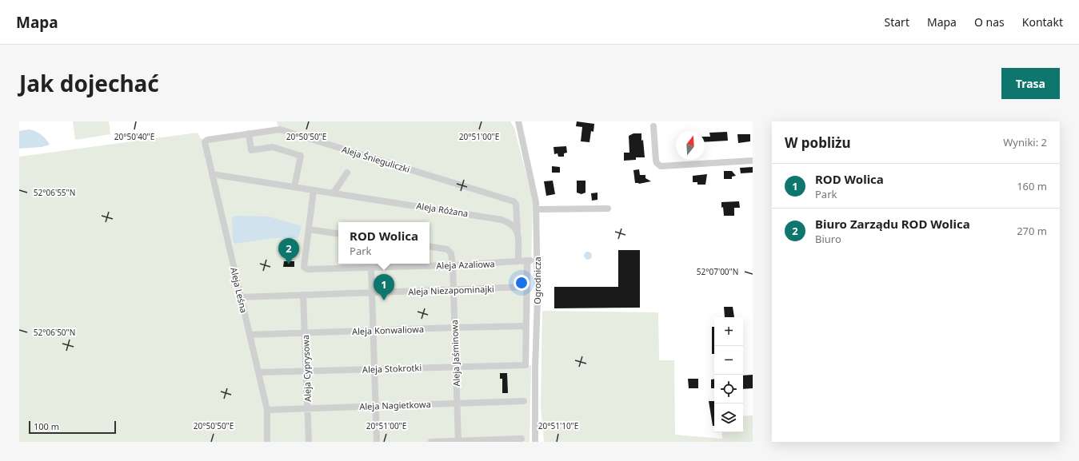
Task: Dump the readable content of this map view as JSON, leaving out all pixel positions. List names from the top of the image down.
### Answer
{
  "streets": {
    "street": [
      "Aleja Śnieguliczki",
      "Aleja Różana",
      "Aleja Azaliowa",
      "Ogrodnicza",
      "Aleja Leśna",
      "Aleja Niezapominajki",
      "Aleja Konwaliowa",
      "Aleja Jaśminowa",
      "Aleja Cyprysowa",
      "Aleja Stokrotki",
      "Aleja Nagietkowa"
    ]
  },
  "crossings": [
    ["Aleja Śnieguliczki", "Aleja Różana"],
    ["Aleja Śnieguliczki", "Aleja Leśna"],
    ["Aleja Różana", "Aleja Leśna"],
    ["Aleja Azaliowa", "Aleja Niezapominajki"],
    ["Aleja Azaliowa", "Aleja Jaśminowa"],
    ["Aleja Leśna", "Aleja Niezapominajki"],
    ["Aleja Leśna", "Aleja Konwaliowa"],
    ["Aleja Leśna", "Aleja Stokrotki"],
    ["Aleja Leśna", "Aleja Nagietkowa"],
    ["Aleja Niezapominajki", "Aleja Jaśminowa"],
    ["Aleja Niezapominajki", "Aleja Cyprysowa"],
    ["Aleja Konwaliowa", "Aleja Jaśminowa"],
    ["Aleja Konwaliowa", "Aleja Cyprysowa"],
    ["Aleja Konwaliowa", "Aleja Stokrotki"],
    ["Aleja Jaśminowa", "Aleja Stokrotki"],
    ["Aleja Jaśminowa", "Aleja Nagietkowa"],
    ["Aleja Cyprysowa", "Aleja Stokrotki"],
    ["Aleja Cyprysowa", "Aleja Nagietkowa"]
  ],
  "scale_bar": "100 m",
  "north": "top",
  "page": {
    "header": "Mapa",
    "nav": [
      "Start",
      "Mapa",
      "O nas",
      "Kontakt"
    ],
    "title": "Jak dojechać",
    "buttons": "Trasa",
    "heading": ["W pobliżu", "Wyniki: 2"],
    "list": [
      {
        "mark": "1",
        "name": "ROD Wolica",
        "note": "Park",
        "value": "160 m"
      },
      {
        "mark": "2",
        "name": "Biuro Zarządu ROD Wolica",
        "note": "Biuro",
        "value": "270 m"
      }
    ],
    "popup": ["ROD Wolica", "Park"],
    "pins": ["2", "1"],
    "map_buttons": ["+", "−"],
    "scale": "100 m"
  },
  "coordinates": [
    "20°50'40\"E",
    "20°50'50\"E",
    "20°51'00\"E",
    "52°06'55\"N",
    "52°07'00\"N",
    "52°06'50\"N",
    "20°51'10\"E"
  ]
}
